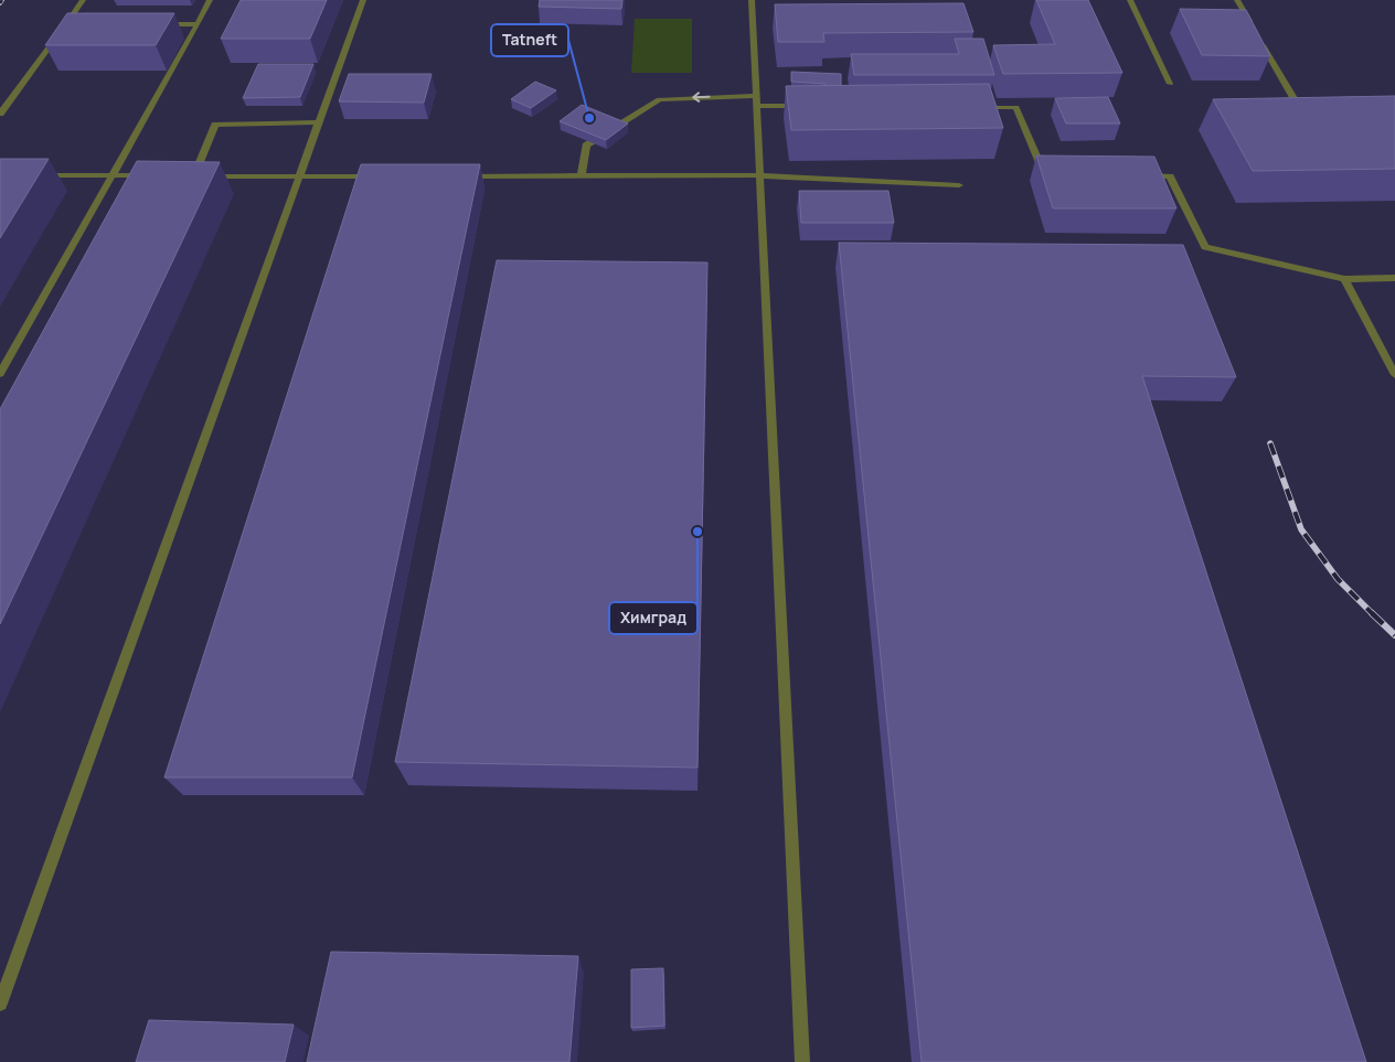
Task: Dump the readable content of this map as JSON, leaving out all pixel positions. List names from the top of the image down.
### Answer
{
  "places": ["Tatneft", "Химград"]
}
